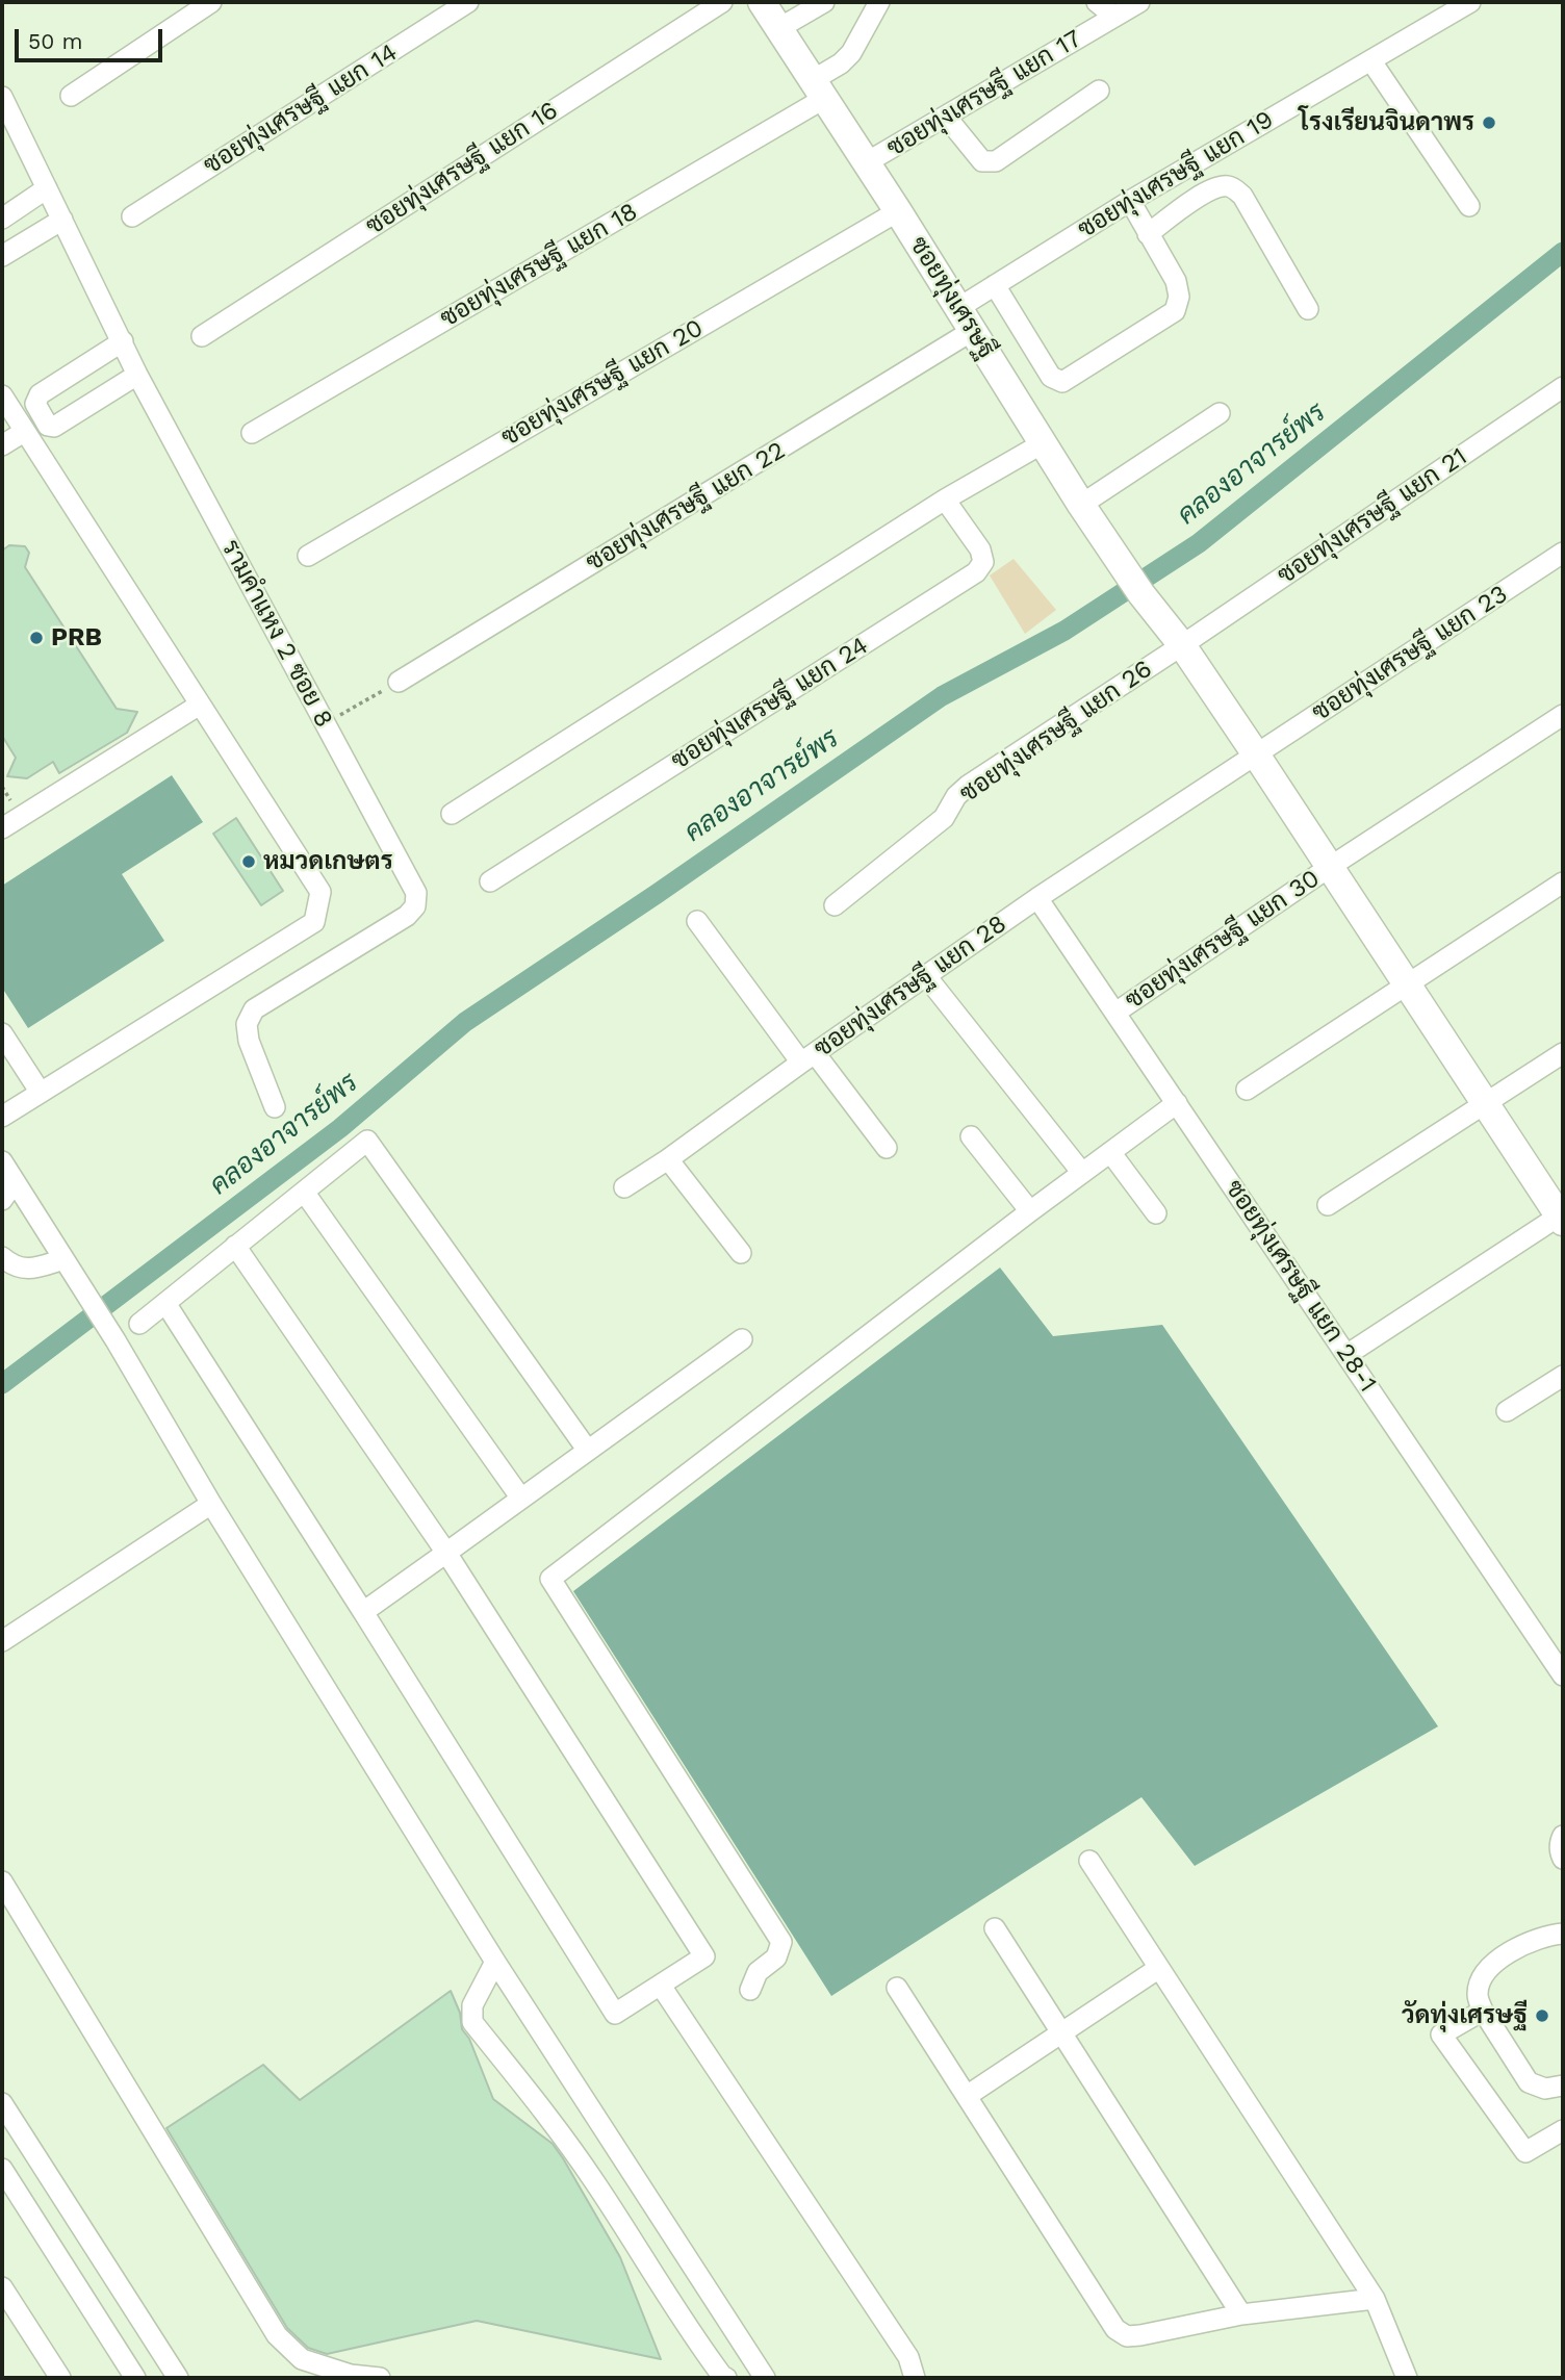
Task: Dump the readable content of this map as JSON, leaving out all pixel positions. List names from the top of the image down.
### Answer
{
  "streets": {
    "main road": ["ซอยทุ่งเศรษฐี"],
    "street": [
      "ซอยทุ่งเศรษฐี แยก 17",
      "ซอยทุ่งเศรษฐี แยก 14",
      "ซอยทุ่งเศรษฐี แยก 16",
      "ซอยทุ่งเศรษฐี แยก 19",
      "ซอยทุ่งเศรษฐี แยก 18",
      "ซอยทุ่งเศรษฐี แยก 20",
      "ซอยทุ่งเศรษฐี แยก 22",
      "ซอยทุ่งเศรษฐี แยก 21",
      "รามคำแหง 2 ซอย 8",
      "ซอยทุ่งเศรษฐี แยก 23",
      "ซอยทุ่งเศรษฐี แยก 24",
      "ซอยทุ่งเศรษฐี แยก 26",
      "ซอยทุ่งเศรษฐี แยก 30",
      "ซอยทุ่งเศรษฐี แยก 28",
      "ซอยทุ่งเศรษฐี แยก 28-1"
    ]
  },
  "crossings": [
    ["ซอยทุ่งเศรษฐี แยก 17", "ซอยทุ่งเศรษฐี"],
    ["ซอยทุ่งเศรษฐี แยก 19", "ซอยทุ่งเศรษฐี"],
    ["ซอยทุ่งเศรษฐี แยก 19", "ซอยทุ่งเศรษฐี แยก 22"],
    ["ซอยทุ่งเศรษฐี แยก 18", "ซอยทุ่งเศรษฐี"],
    ["ซอยทุ่งเศรษฐี", "ซอยทุ่งเศรษฐี แยก 20"],
    ["ซอยทุ่งเศรษฐี", "ซอยทุ่งเศรษฐี แยก 22"],
    ["ซอยทุ่งเศรษฐี", "ซอยทุ่งเศรษฐี แยก 21"],
    ["ซอยทุ่งเศรษฐี", "ซอยทุ่งเศรษฐี แยก 23"],
    ["ซอยทุ่งเศรษฐี", "ซอยทุ่งเศรษฐี แยก 26"],
    ["ซอยทุ่งเศรษฐี", "ซอยทุ่งเศรษฐี แยก 30"],
    ["ซอยทุ่งเศรษฐี", "ซอยทุ่งเศรษฐี แยก 28"],
    ["ซอยทุ่งเศรษฐี แยก 21", "ซอยทุ่งเศรษฐี แยก 26"],
    ["ซอยทุ่งเศรษฐี แยก 23", "ซอยทุ่งเศรษฐี แยก 28"],
    ["ซอยทุ่งเศรษฐี แยก 30", "ซอยทุ่งเศรษฐี แยก 28-1"],
    ["ซอยทุ่งเศรษฐี แยก 28", "ซอยทุ่งเศรษฐี แยก 28-1"]
  ],
  "water": ["คลองอาจารย์พร"],
  "places": [
    "โรงเรียนจินดาพร",
    "PRB",
    "หมวดเกษตร",
    "วัดทุ่งเศรษฐี"
  ],
  "scale_bar": "50 m"
}
